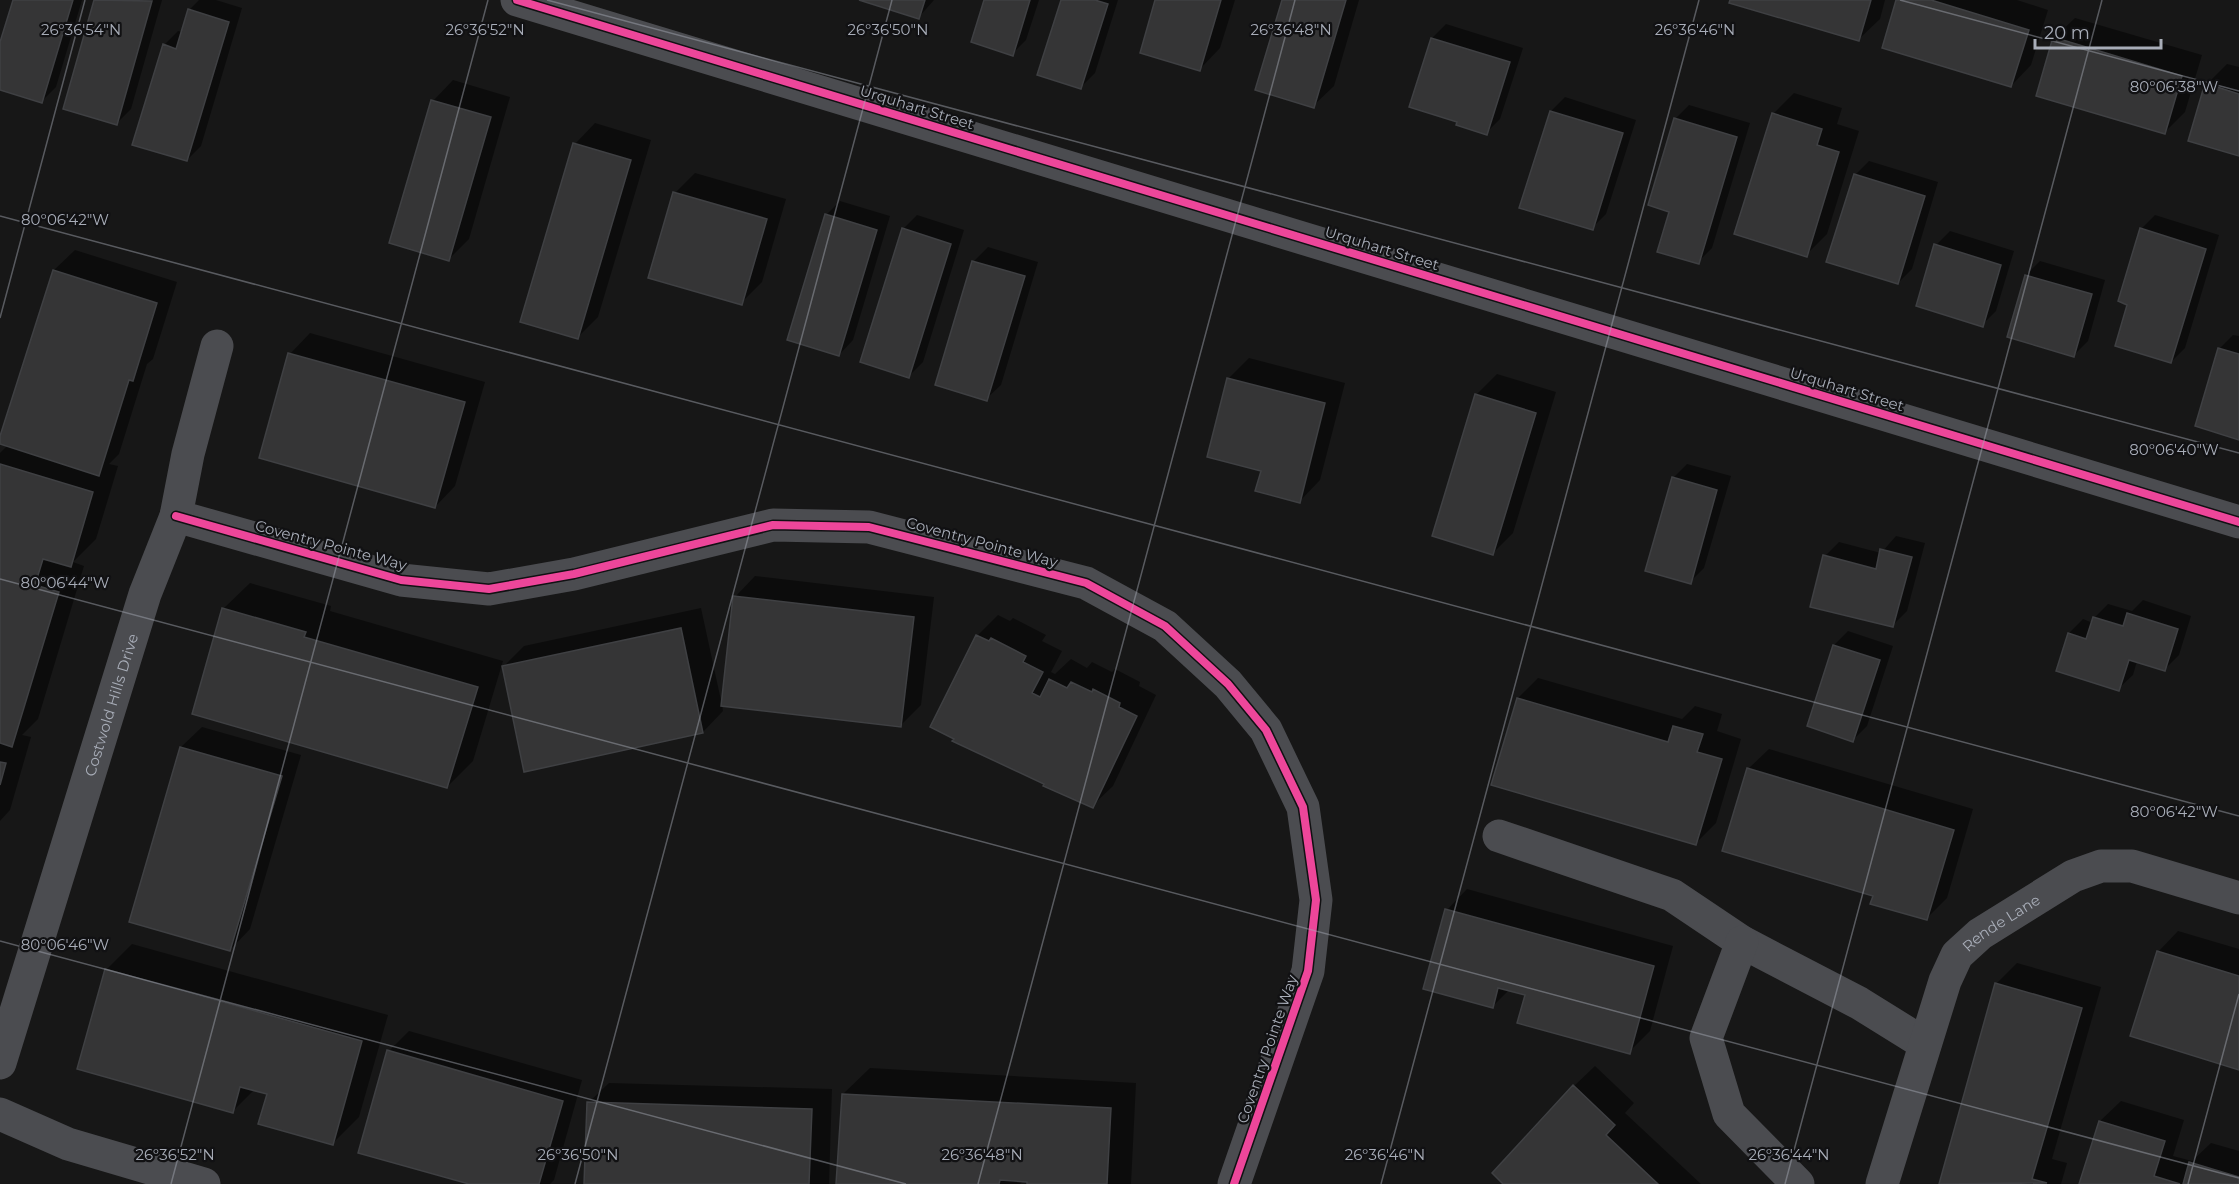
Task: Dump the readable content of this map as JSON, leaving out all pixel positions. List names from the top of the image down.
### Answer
{
  "streets": {
    "street": [
      "Urquhart Street",
      "Coventry Pointe Way",
      "Costwold Hills Drive",
      "Rende Lane"
    ]
  },
  "crossings": [
    ["Coventry Pointe Way", "Costwold Hills Drive"]
  ],
  "scale_bar": "20 m",
  "coordinates": [
    "26°36'54\"N",
    "26°36'52\"N",
    "26°36'50\"N",
    "26°36'48\"N",
    "26°36'46\"N",
    "80°06'38\"W",
    "80°06'42\"W",
    "80°06'40\"W",
    "80°06'44\"W",
    "80°06'46\"W",
    "26°36'44\"N"
  ]
}
